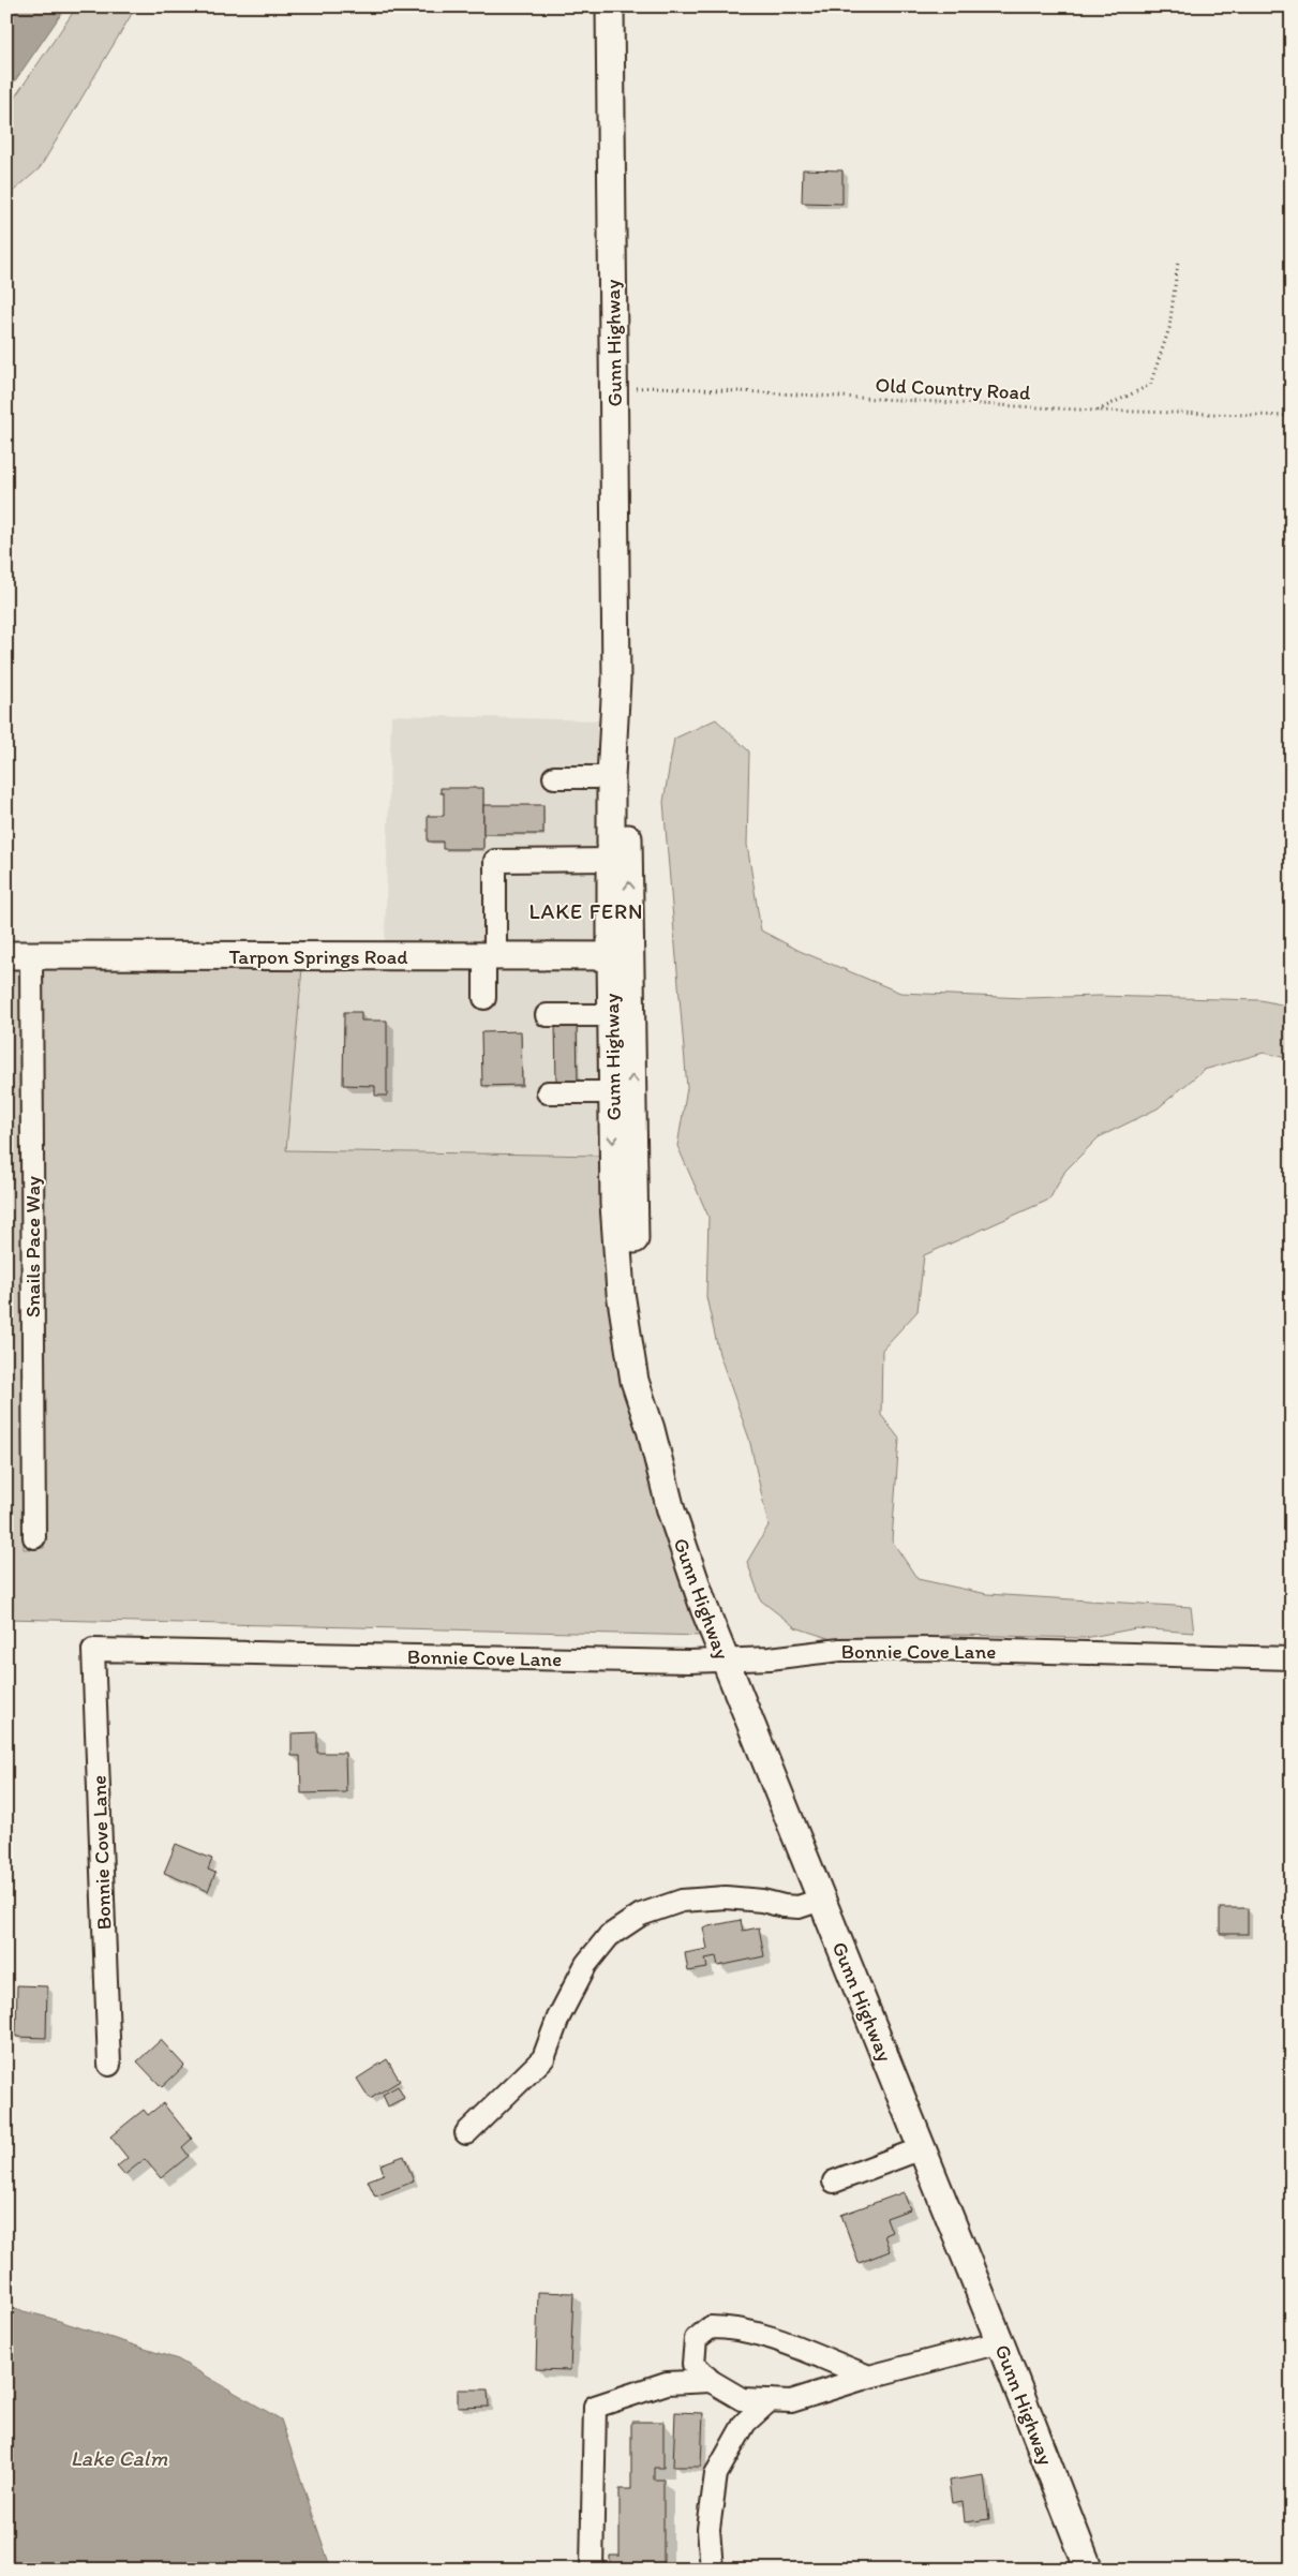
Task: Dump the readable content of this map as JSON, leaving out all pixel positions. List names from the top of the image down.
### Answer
{
  "streets": {
    "main road": ["Gunn Highway", "Tarpon Springs Road"],
    "street": ["Snails Pace Way", "Bonnie Cove Lane"],
    "path": ["Old Country Road"]
  },
  "crossings": [
    ["Gunn Highway", "Old Country Road"],
    ["Gunn Highway", "Tarpon Springs Road"],
    ["Gunn Highway", "Bonnie Cove Lane"],
    ["Tarpon Springs Road", "Snails Pace Way"]
  ],
  "districts": ["LAKE FERN"],
  "water": ["Lake Calm"]
}
